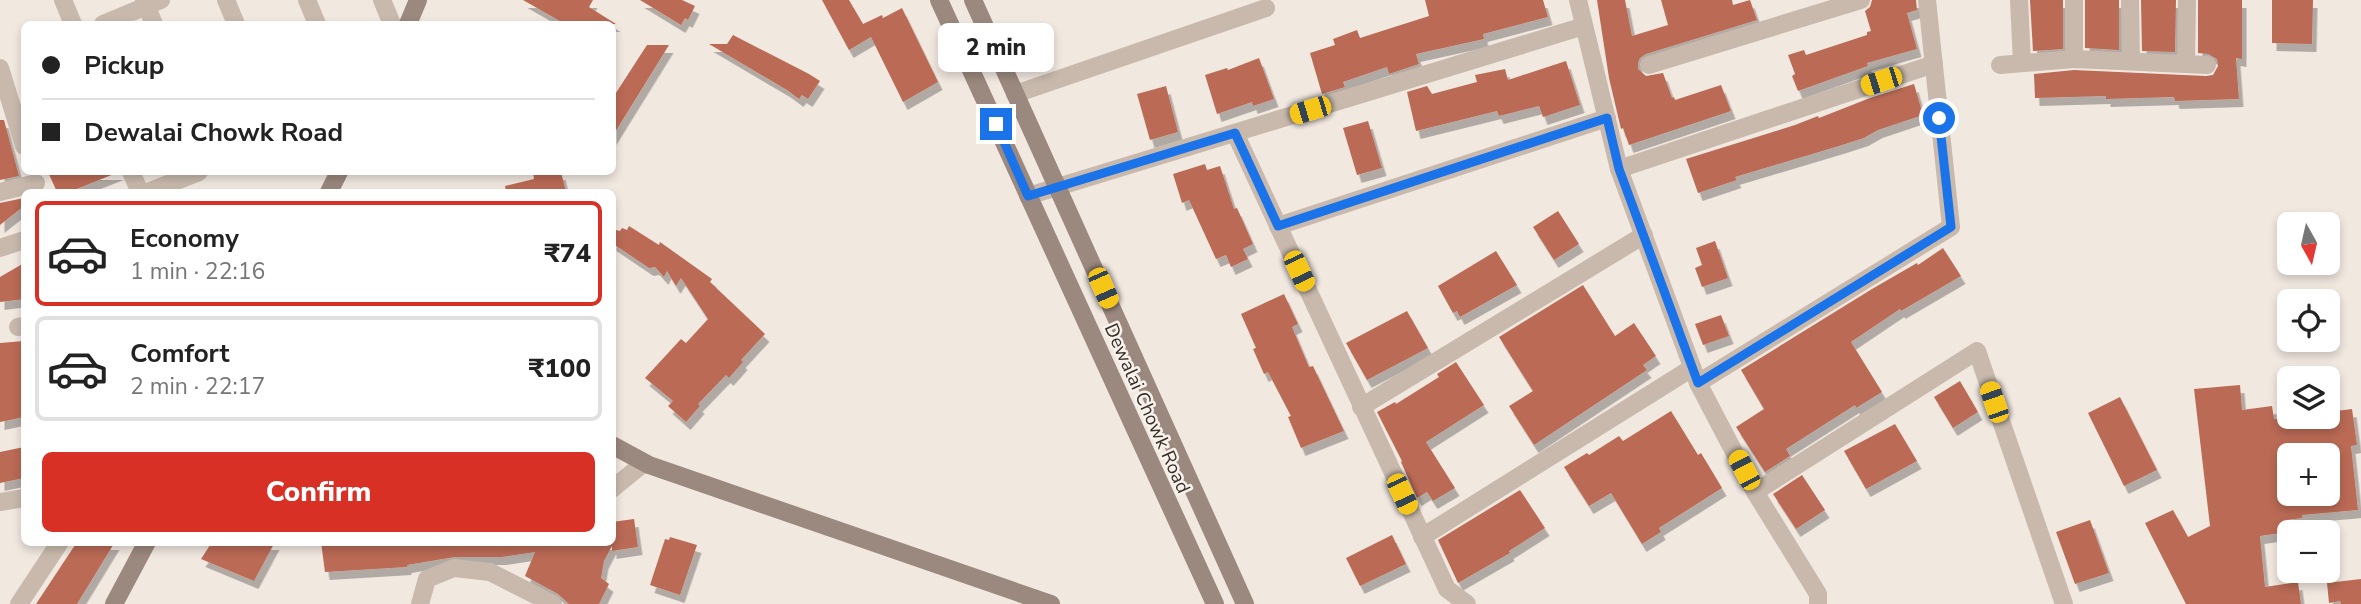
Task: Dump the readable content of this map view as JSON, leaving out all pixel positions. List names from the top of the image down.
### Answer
{
  "streets": {
    "main road": ["Dewalai Chowk Road"]
  },
  "north": "bottom",
  "page": {
    "banner": ["Pickup", "Dewalai Chowk Road"],
    "bubble": "2 min",
    "list": [
      {
        "name": "Economy",
        "note": "1 min · 22:16",
        "value": "₹74"
      },
      {
        "name": "Comfort",
        "note": "2 min · 22:17",
        "value": "₹100"
      }
    ],
    "map_buttons": ["+", "−"],
    "buttons": "Confirm"
  }
}
